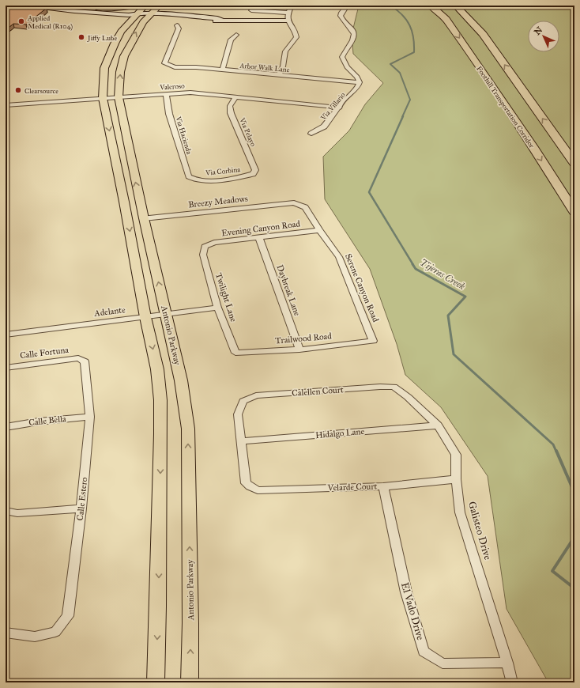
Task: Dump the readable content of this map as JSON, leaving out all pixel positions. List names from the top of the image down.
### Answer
{
  "streets": {
    "highway": ["Foothill Transportation Corridor"],
    "main road": ["Antonio Parkway"],
    "street": [
      "Arbor Walk Lane",
      "Valeroso",
      "Via Villario",
      "Via Pelayo",
      "Via Hacienda",
      "Via Corbina",
      "Breezy Meadows",
      "Evening Canyon Road",
      "Serene Canyon Road",
      "Daybreak Lane",
      "Twilight Lane",
      "Adelante",
      "Trailwood Road",
      "Calle Fortuna",
      "Calellen Court",
      "Calle Bella",
      "Hidalgo Lane",
      "Velarde Court",
      "Calle Estero",
      "Galisteo Drive",
      "El Vado Drive"
    ]
  },
  "crossings": [
    ["Arbor Walk Lane", "Via Villario"],
    ["Valeroso", "Via Villario"],
    ["Valeroso", "Via Pelayo"],
    ["Valeroso", "Via Hacienda"],
    ["Valeroso", "Antonio Parkway"],
    ["Via Pelayo", "Via Corbina"],
    ["Via Hacienda", "Via Corbina"],
    ["Breezy Meadows", "Serene Canyon Road"],
    ["Breezy Meadows", "Antonio Parkway"],
    ["Evening Canyon Road", "Serene Canyon Road"],
    ["Evening Canyon Road", "Daybreak Lane"],
    ["Evening Canyon Road", "Twilight Lane"],
    ["Serene Canyon Road", "Trailwood Road"],
    ["Daybreak Lane", "Trailwood Road"],
    ["Twilight Lane", "Adelante"],
    ["Twilight Lane", "Trailwood Road"],
    ["Adelante", "Antonio Parkway"],
    ["Calle Fortuna", "Calle Estero"],
    ["Calellen Court", "Hidalgo Lane"],
    ["Calellen Court", "Velarde Court"],
    ["Calellen Court", "Galisteo Drive"],
    ["Calle Bella", "Calle Estero"],
    ["Hidalgo Lane", "Velarde Court"],
    ["Hidalgo Lane", "Galisteo Drive"],
    ["Velarde Court", "Galisteo Drive"],
    ["Velarde Court", "El Vado Drive"],
    ["Galisteo Drive", "El Vado Drive"]
  ],
  "water": ["Tijeras Creek"],
  "places": ["Applied Medical (R104)", "Jiffy Lube", "Clearsource"],
  "north": "top left"
}
